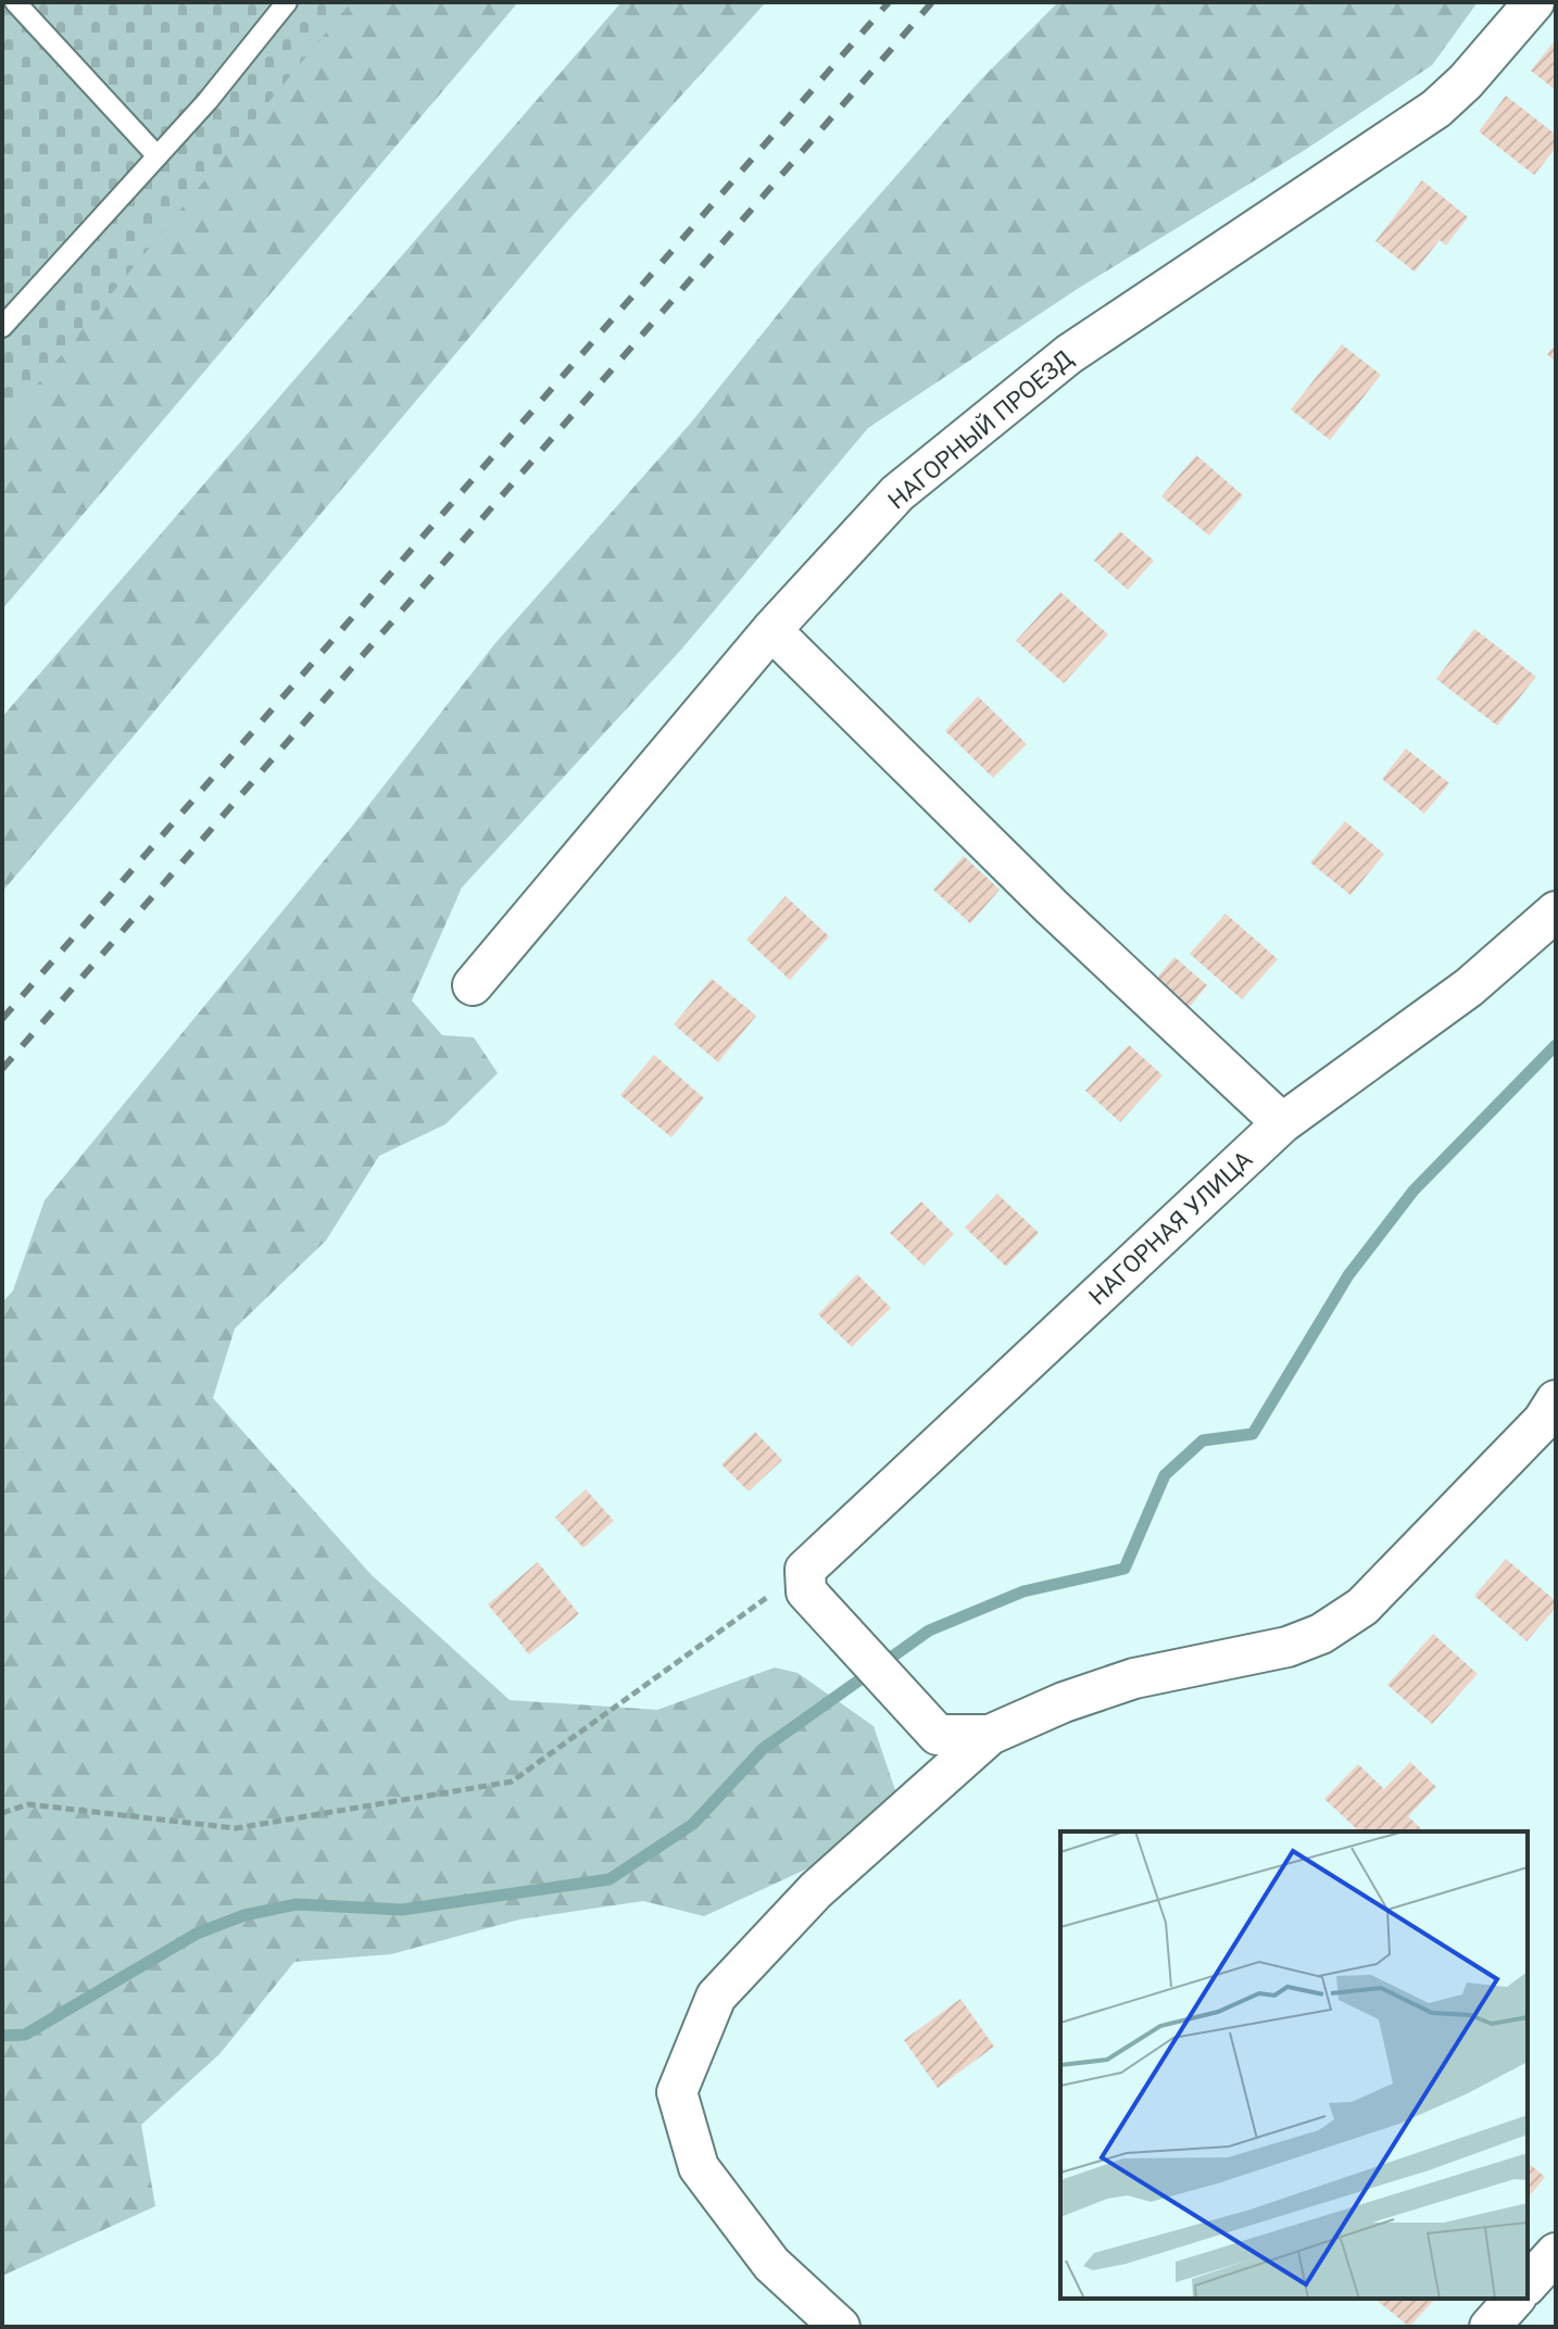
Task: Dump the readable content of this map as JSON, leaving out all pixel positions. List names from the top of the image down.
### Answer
{
  "streets": {
    "street": ["НАГОРНЫЙ ПРОЕЗД", "НАГОРНАЯ УЛИЦА"]
  }
}
